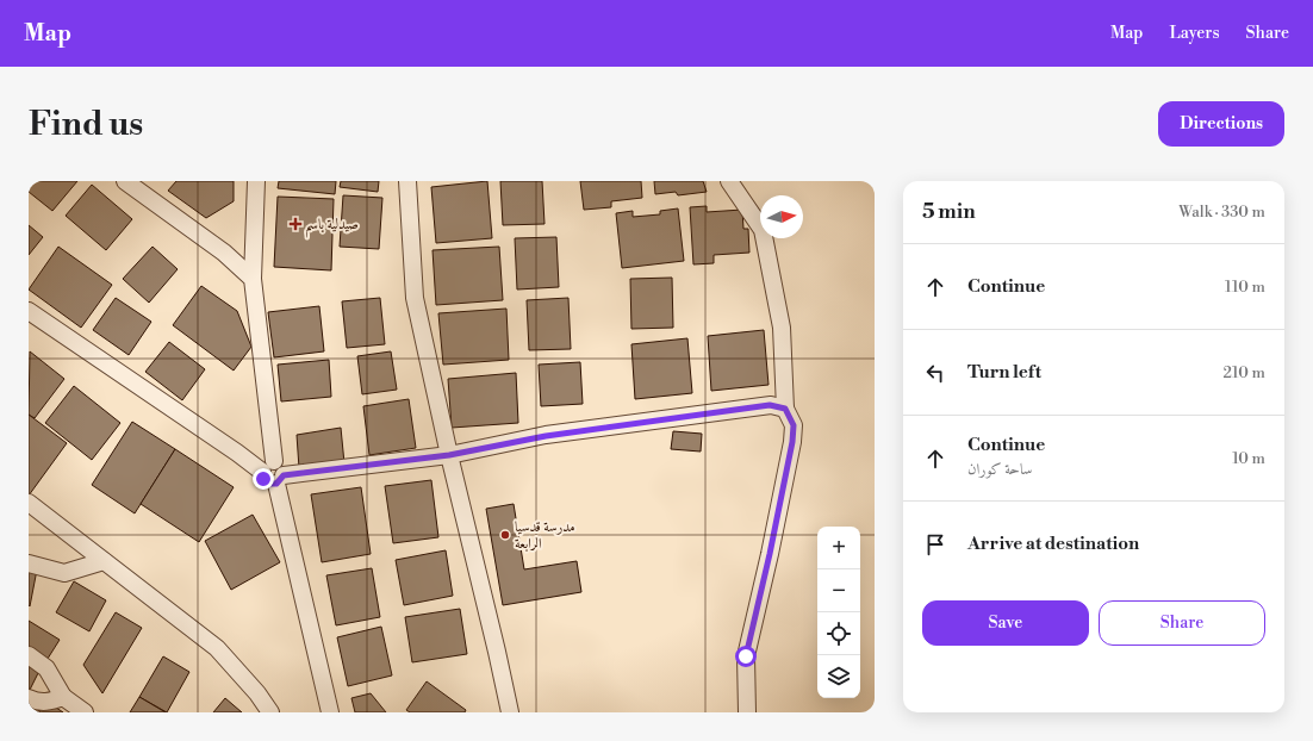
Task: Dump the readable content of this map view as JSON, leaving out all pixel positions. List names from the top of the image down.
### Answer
{
  "places": {
    "health": ["صيدلية باسم"],
    "other": ["مدرسة قدسيا الرابعة"]
  },
  "north": "right",
  "page": {
    "header": "Map",
    "nav": ["Map", "Layers", "Share"],
    "buttons": [
      "Directions",
      ["Save", "Share"]
    ],
    "title": "Find us",
    "heading": ["5 min", "Walk · 330 m"],
    "list": [
      ["Continue", "110 m"],
      ["Turn left", "210 m"],
      ["Continue", "ساحة كوران", "10 m"],
      "Arrive at destination"
    ],
    "map_buttons": ["+", "−"]
  }
}
